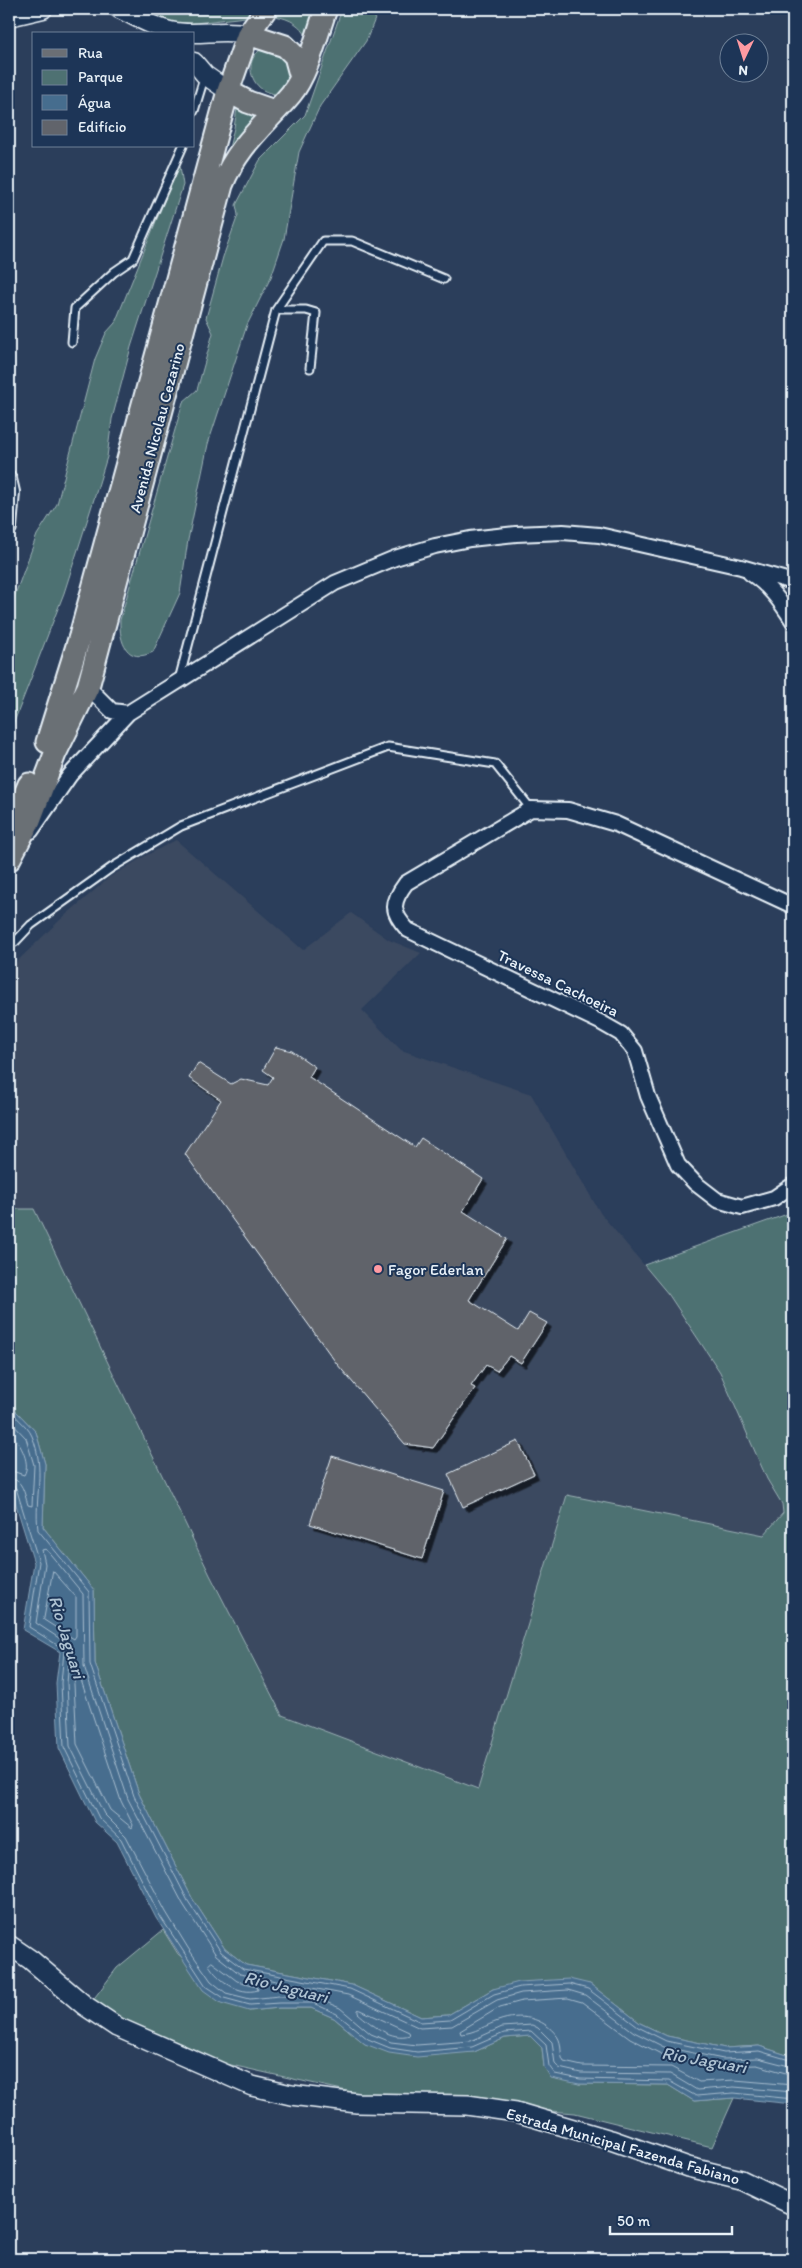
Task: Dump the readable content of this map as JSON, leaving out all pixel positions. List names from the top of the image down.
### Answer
{
  "streets": {
    "main road": ["Avenida Nicolau Cezarino", "Estrada Municipal Fazenda Fabiano"],
    "street": ["Travessa Cachoeira"]
  },
  "water": ["Rio Jaguari"],
  "places": ["Fagor Ederlan"],
  "legend": [
    "Rua",
    "Parque",
    "Água",
    "Edifício"
  ],
  "scale_bar": "50 m",
  "north": "bottom"
}
